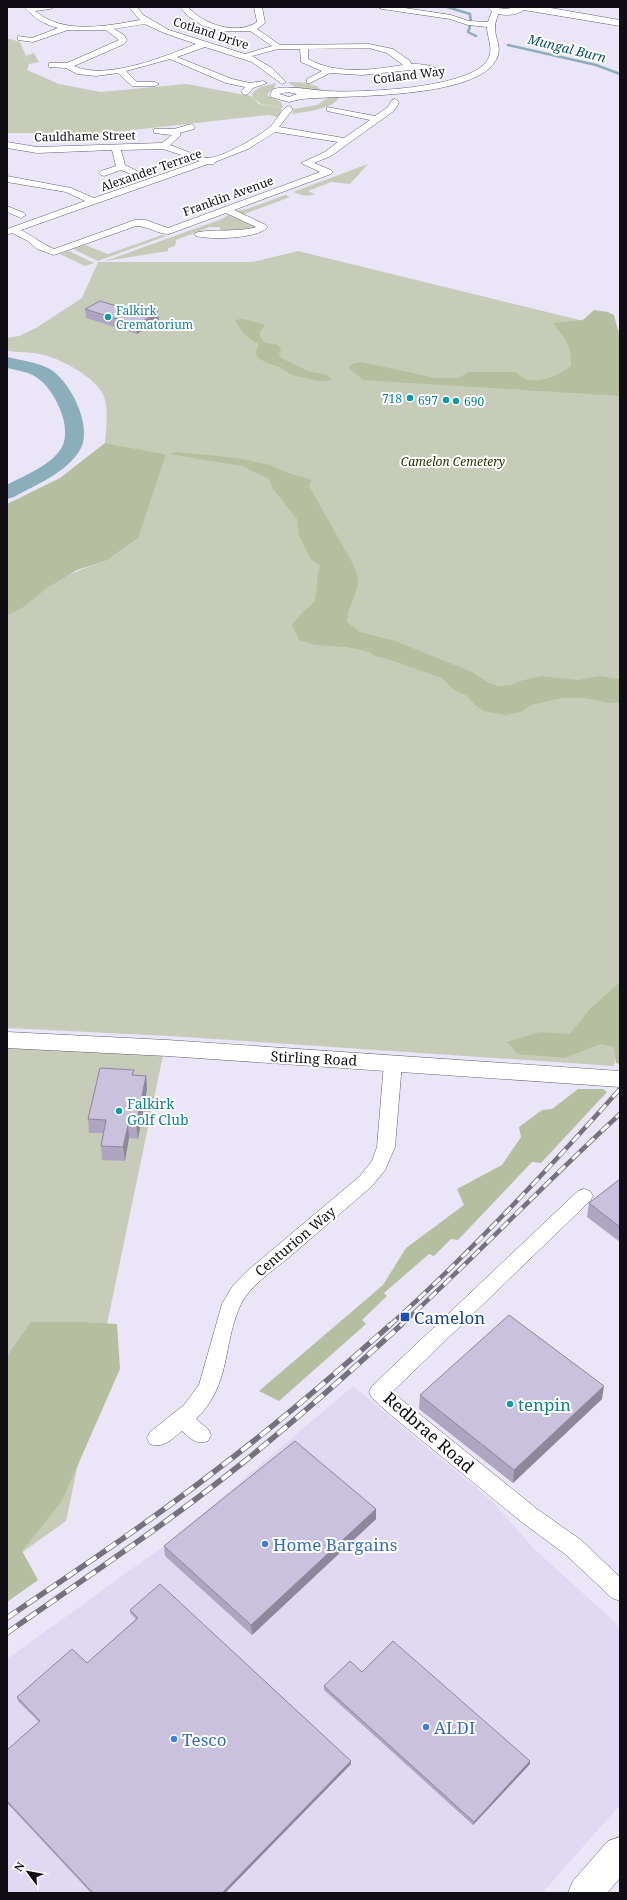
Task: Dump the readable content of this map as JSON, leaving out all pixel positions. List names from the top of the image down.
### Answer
{
  "streets": {
    "main road": ["Stirling Road"],
    "street": [
      "Cotland Drive",
      "Cotland Way",
      "Cauldhame Street",
      "Alexander Terrace",
      "Franklin Avenue",
      "Centurion Way",
      "Redbrae Road"
    ]
  },
  "crossings": [
    ["Cotland Drive", "Cotland Way"],
    ["Cotland Drive", "Alexander Terrace"],
    ["Cauldhame Street", "Alexander Terrace"],
    ["Alexander Terrace", "Franklin Avenue"],
    ["Stirling Road", "Centurion Way"]
  ],
  "water": ["Mungal Burn"],
  "parks": ["Camelon Cemetery"],
  "places": {
    "other": [
      "Falkirk Crematorium",
      "718",
      "697",
      "690",
      "Falkirk Golf Club",
      "tenpin",
      "Home Bargains",
      "ALDI",
      "Tesco"
    ],
    "transit": ["Camelon"]
  },
  "north": "top left"
}
